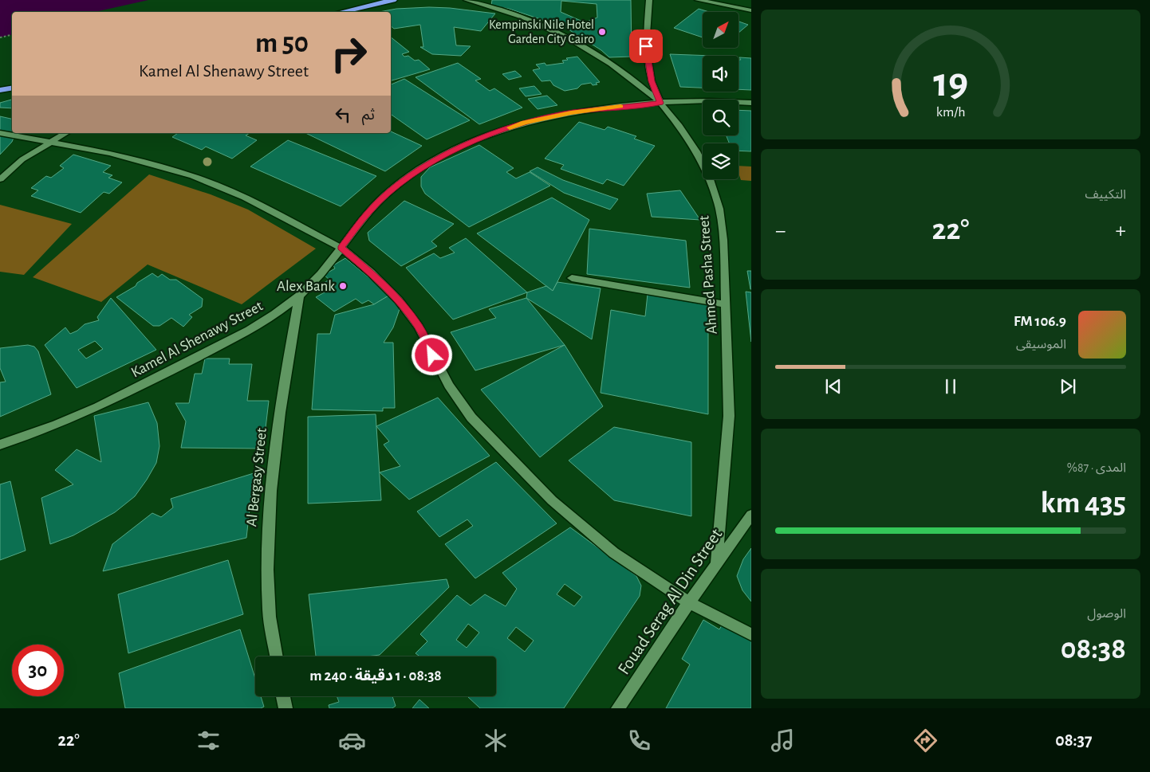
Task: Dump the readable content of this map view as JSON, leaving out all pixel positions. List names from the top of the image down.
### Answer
{
  "streets": {
    "street": [
      "Ahmed Pasha Street",
      "Kamel Al Shenawy Street",
      "Al Bergasy Street",
      "Fouad Serag Al Din Street"
    ]
  },
  "crossings": [
    ["Ahmed Pasha Street", "Kamel Al Shenawy Street"],
    ["Ahmed Pasha Street", "Fouad Serag Al Din Street"],
    ["Kamel Al Shenawy Street", "Al Bergasy Street"]
  ],
  "places": ["Kempinski Nile Hotel Garden City Cairo", "Alex Bank"],
  "north": "top right",
  "page": {
    "turn": ["50 m", "Kamel Al Shenawy Street"],
    "then": "ثم",
    "tile": [
      "التكييف",
      ["المدى · 87%", "435 km"],
      ["الوصول", "08:38"]
    ],
    "heat": ["−", "22°", "+"],
    "song": ["106.9 FM", "الموسيقى"],
    "limit": "30",
    "trip": "08:38 · 1 دقيقة · 240 m",
    "tabs": ["08:37", "22°"],
    "gauge": ["19", "km/h"]
  }
}
